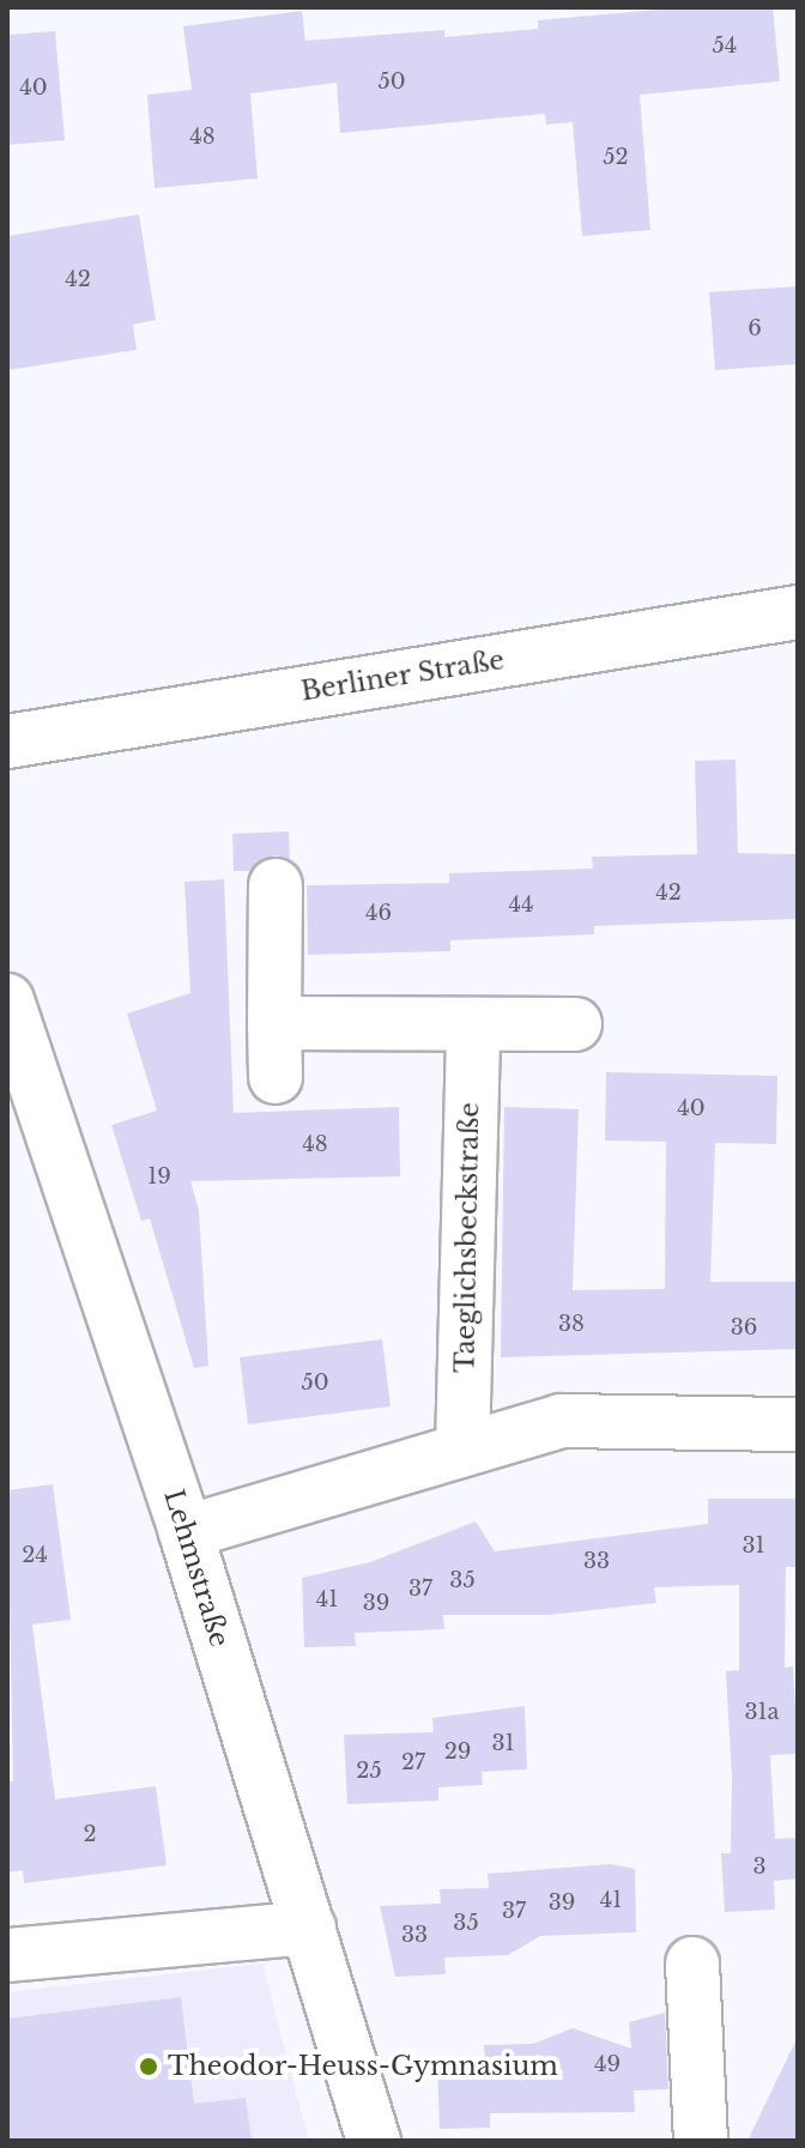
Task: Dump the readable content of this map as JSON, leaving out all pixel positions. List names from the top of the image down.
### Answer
{
  "streets": {
    "street": ["Berliner Straße", "Taeglichsbeckstraße", "Lehmstraße"]
  },
  "places": ["Theodor-Heuss-Gymnasium"],
  "house_numbers": [
    "54",
    "50",
    "40",
    "48",
    "52",
    "42",
    "6",
    "42",
    "44",
    "46",
    "40",
    "48",
    "19",
    "38",
    "36",
    "50",
    "31",
    "24",
    "33",
    "35",
    "37",
    "41",
    "39",
    "31a",
    "31",
    "29",
    "27",
    "25",
    "2",
    "3",
    "41",
    "39",
    "37",
    "35",
    "33",
    "49"
  ]
}
